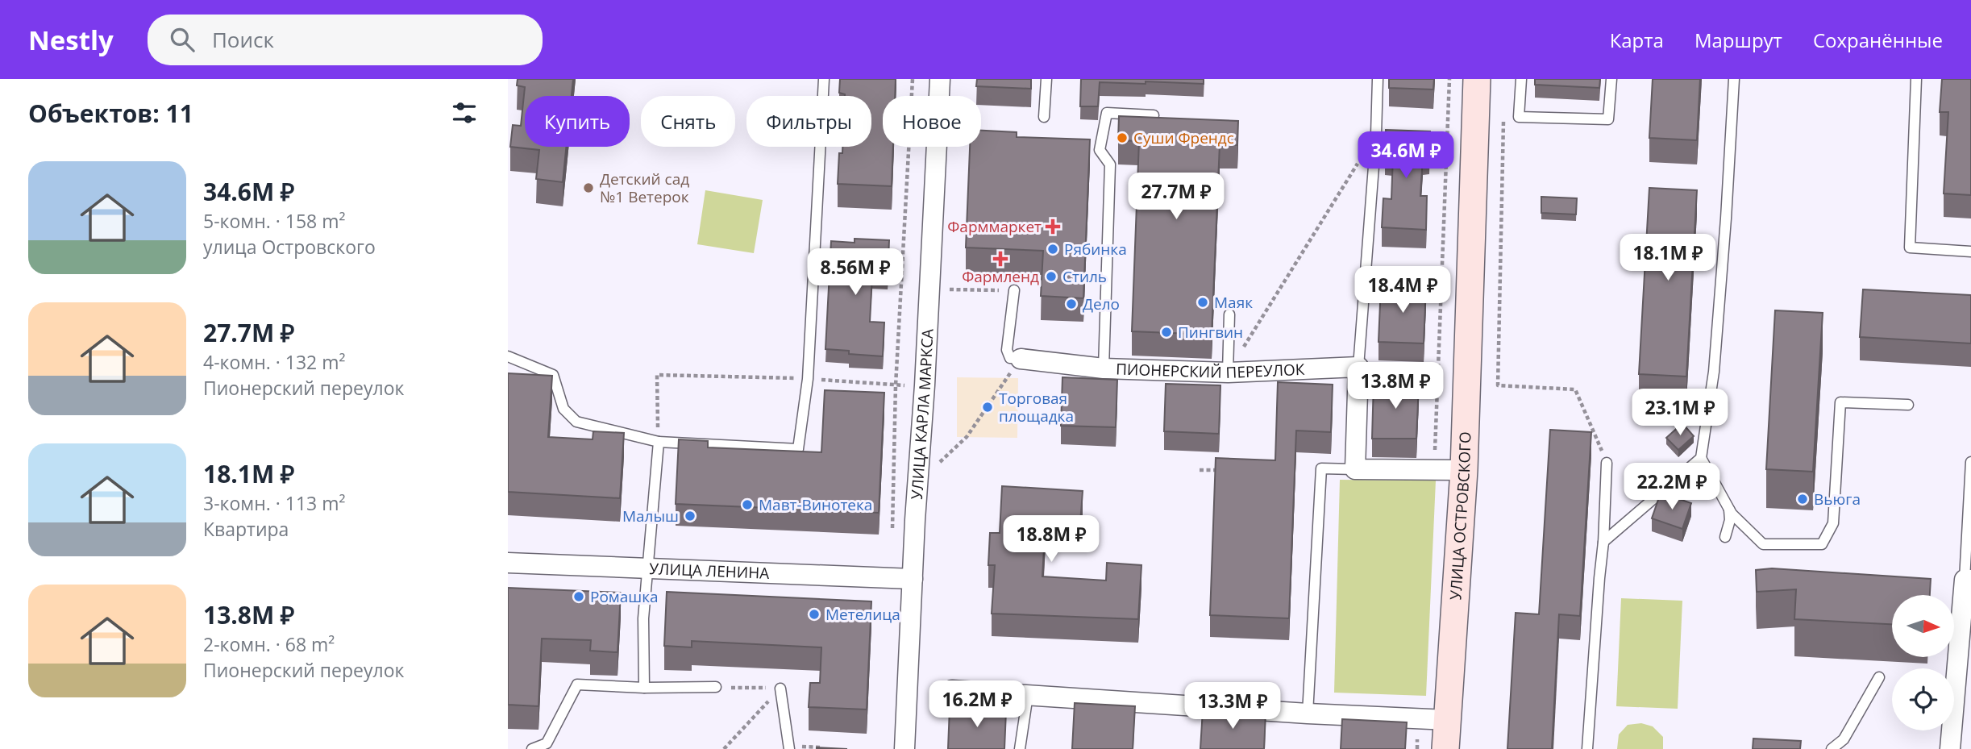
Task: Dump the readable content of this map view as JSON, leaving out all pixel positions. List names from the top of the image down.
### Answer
{
  "streets": {
    "street": [
      "ПИОНЕРСКИЙ ПЕРЕУЛОК",
      "УЛИЦА КАРЛА МАРКСА",
      "УЛИЦА ОСТРОВСКОГО",
      "УЛИЦА ЛЕНИНА"
    ]
  },
  "crossings": [
    ["УЛИЦА КАРЛА МАРКСА", "УЛИЦА ЛЕНИНА"]
  ],
  "places": {
    "other": [
      "Суши Френдс",
      "Детский сад №1 Ветерок",
      "Рябинка",
      "Стиль",
      "Маяк",
      "Дело",
      "Пингвин",
      "Торговая площадка",
      "Вьюга",
      "Мавт-Винотека",
      "Малыш",
      "Ромашка",
      "Метелица"
    ],
    "health": ["Фарммаркет", "Фармленд"]
  },
  "north": "right",
  "page": {
    "header": "Nestly",
    "search": "Поиск",
    "nav": ["Карта", "Маршрут", "Сохранённые"],
    "heading": "Объектов: 11",
    "chip": [
      "Купить",
      "Снять",
      "Фильтры",
      "Новое"
    ],
    "price": [
      "34.6M ₽",
      "27.7M ₽",
      "18.1M ₽",
      "8.56M ₽",
      "18.4M ₽",
      "13.8M ₽",
      "23.1M ₽",
      "22.2M ₽",
      "18.8M ₽",
      "16.2M ₽",
      "13.3M ₽"
    ],
    "list": [
      {
        "name": "34.6M ₽",
        "note": "5-комн. · 158 m² · улица Островского"
      },
      {
        "name": "27.7M ₽",
        "note": "4-комн. · 132 m² · Пионерский переулок"
      },
      {
        "name": "18.1M ₽",
        "note": "3-комн. · 113 m² · Квартира"
      },
      {
        "name": "13.8M ₽",
        "note": "2-комн. · 68 m² · Пионерский переулок"
      }
    ]
  }
}
